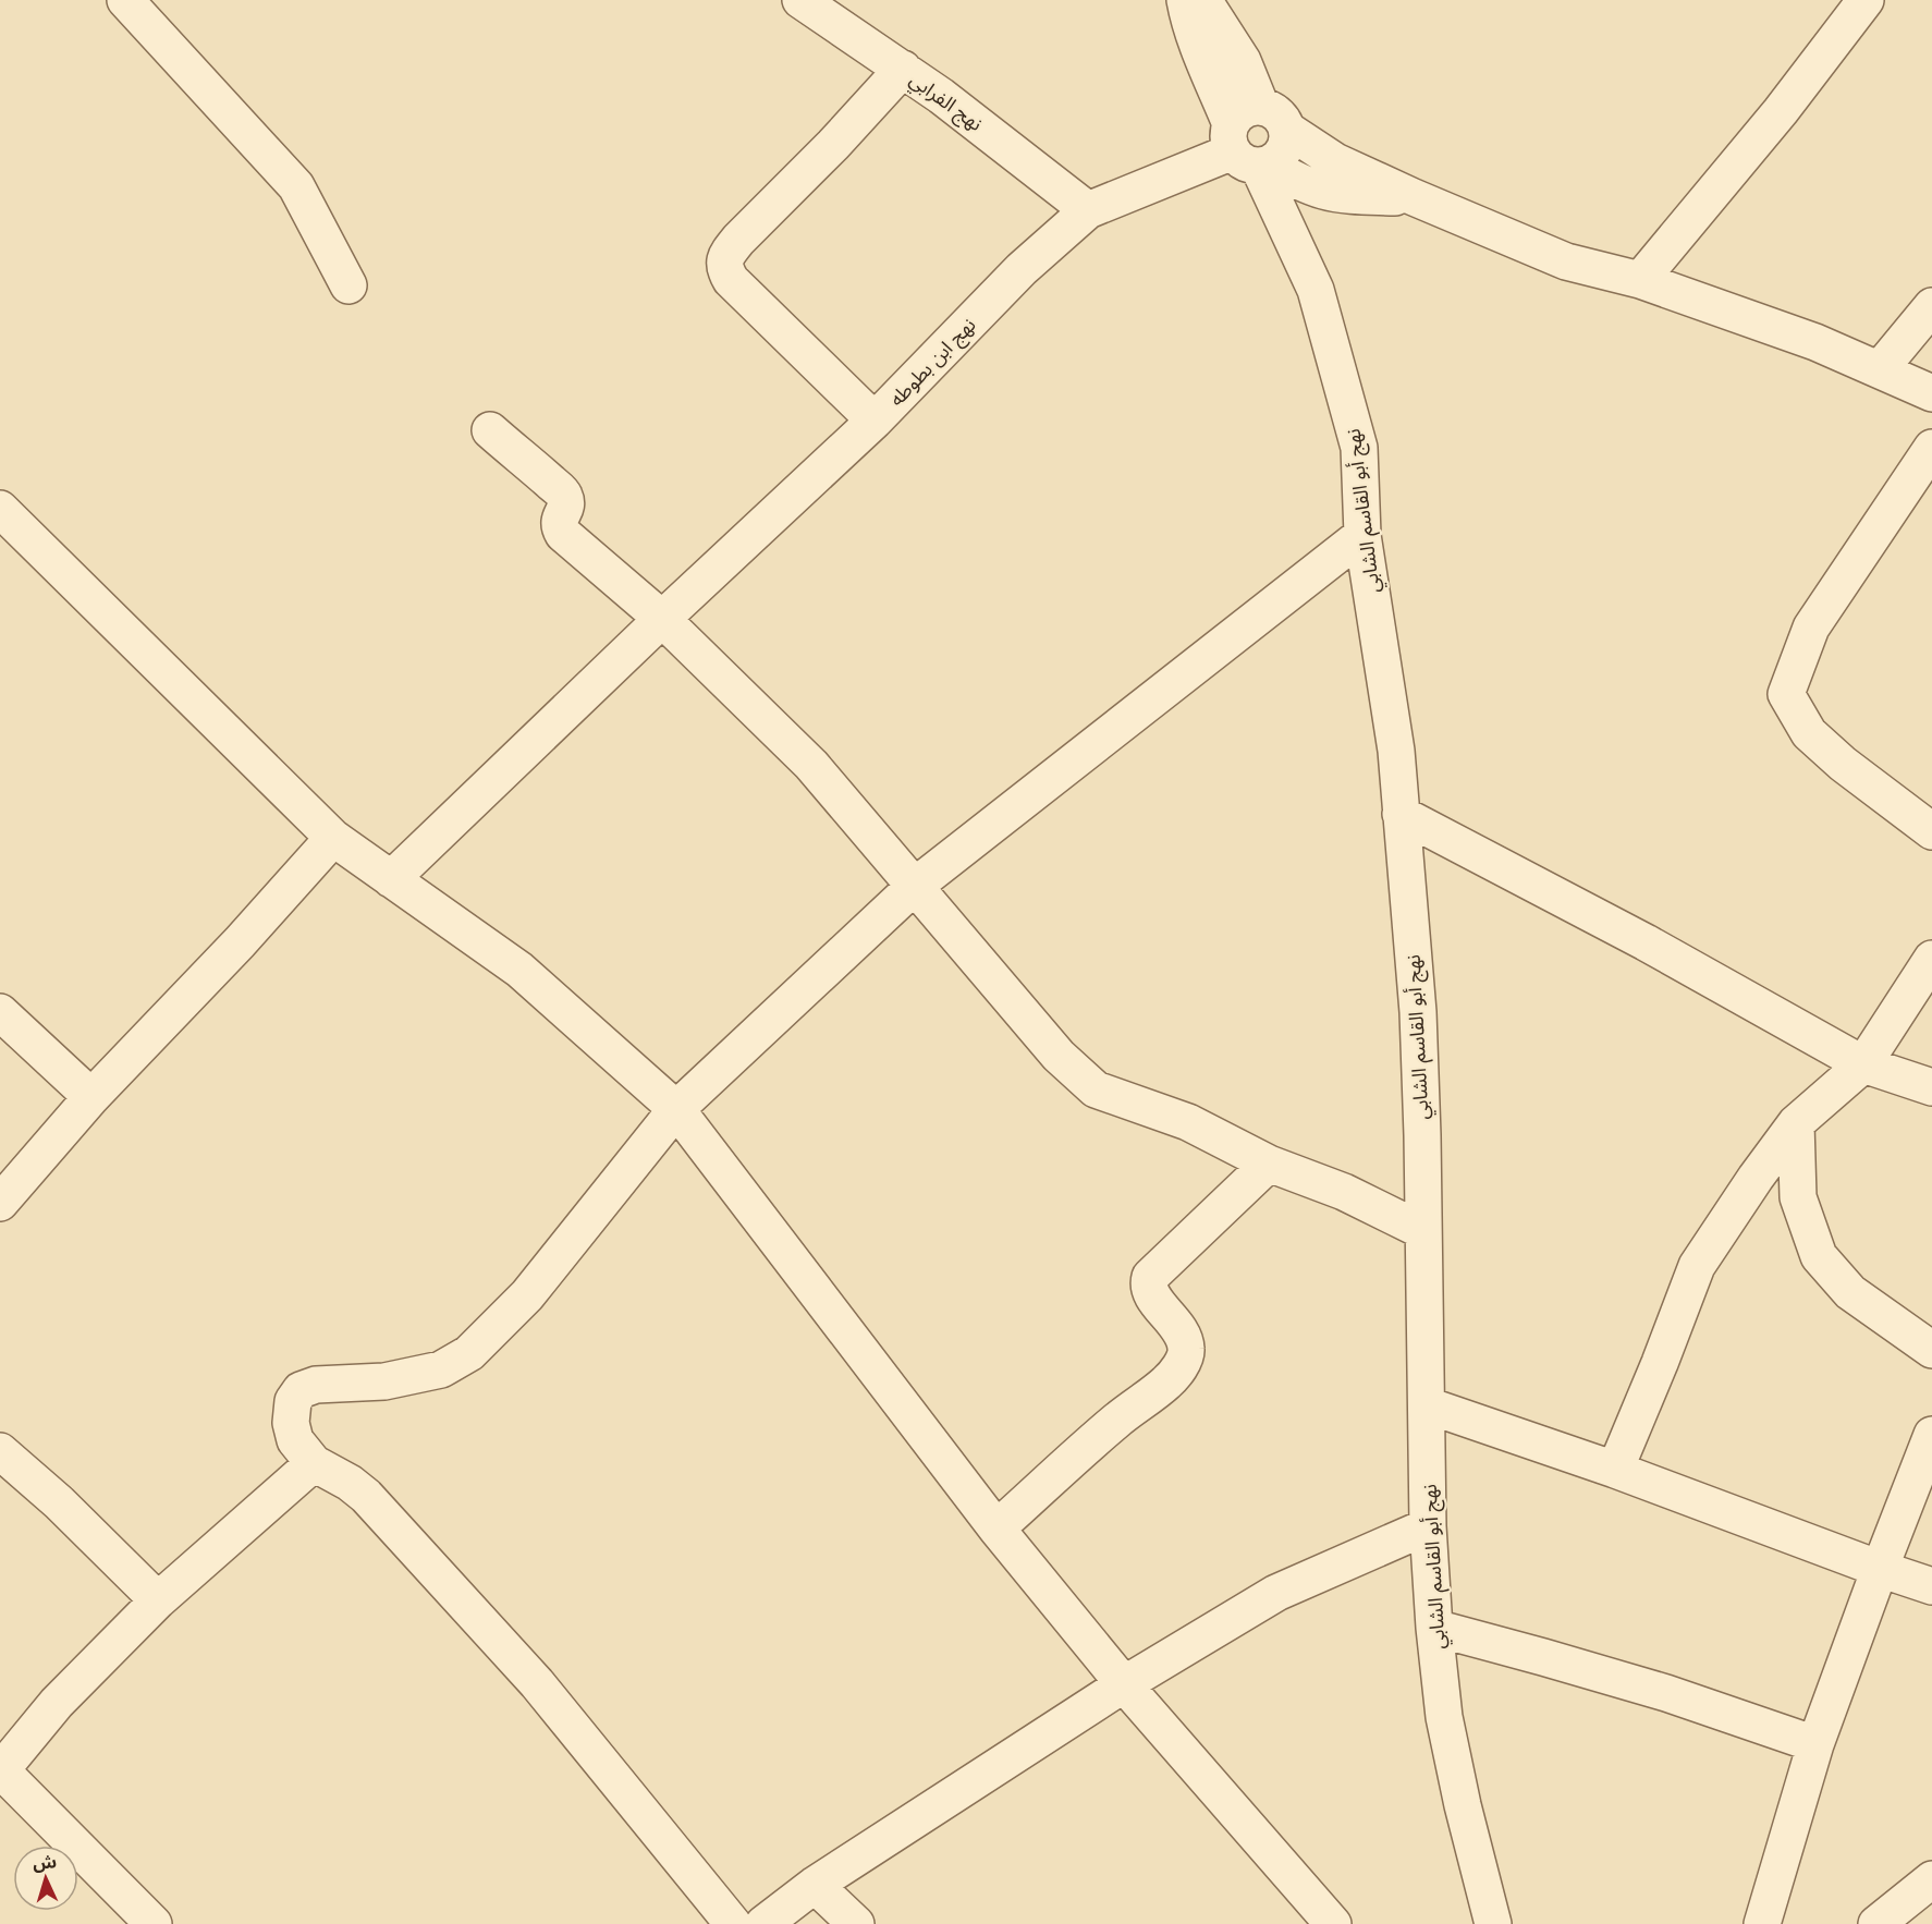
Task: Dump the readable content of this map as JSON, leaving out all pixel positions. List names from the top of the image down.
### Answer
{
  "streets": {
    "street": ["نهج الفرابي", "نهج ابن بطوطه", "نهج أبو القاسم الشابي"]
  },
  "crossings": [
    ["نهج الفرابي", "نهج ابن بطوطه"],
    ["نهج ابن بطوطه", "نهج أبو القاسم الشابي"]
  ],
  "north": "top"
}
